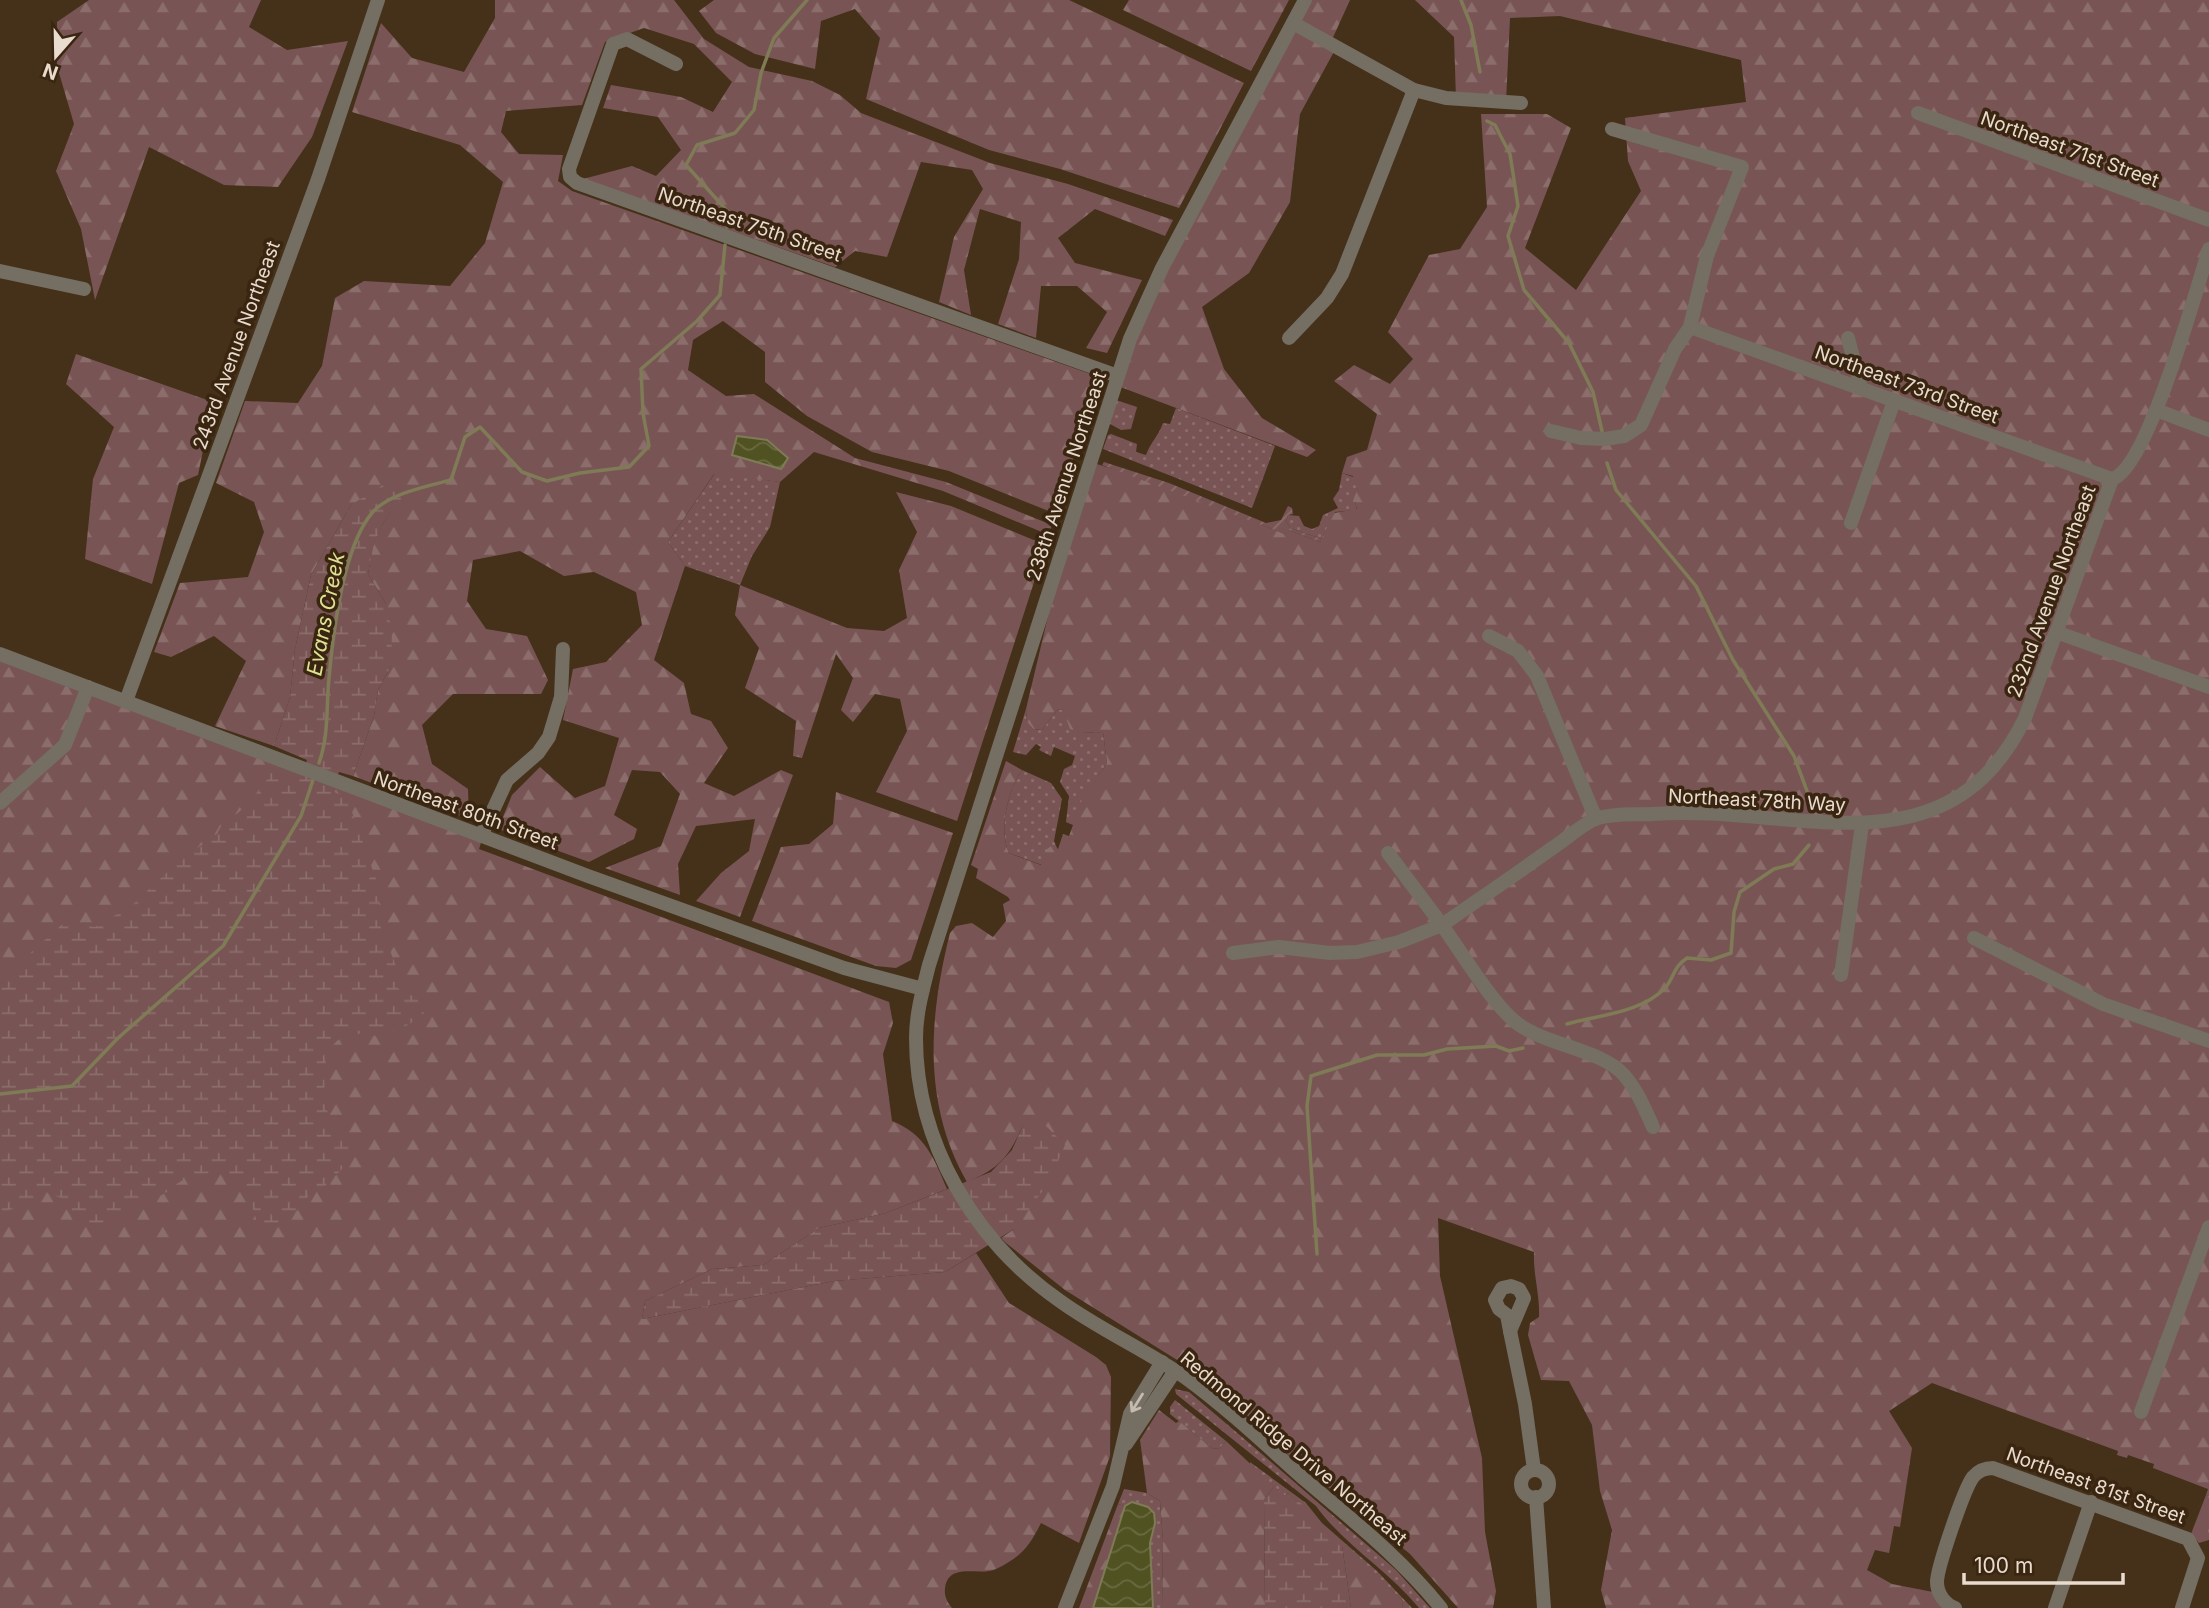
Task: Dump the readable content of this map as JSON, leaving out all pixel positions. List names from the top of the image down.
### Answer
{
  "streets": {
    "street": [
      "Northeast 71st Street",
      "Northeast 75th Street",
      "243rd Avenue Northeast",
      "Northeast 73rd Street",
      "238th Avenue Northeast",
      "232nd Avenue Northeast",
      "Northeast 78th Way",
      "Northeast 80th Street",
      "Redmond Ridge Drive Northeast",
      "Northeast 81st Street"
    ]
  },
  "crossings": [
    ["Northeast 75th Street", "238th Avenue Northeast"],
    ["243rd Avenue Northeast", "Northeast 80th Street"],
    ["Northeast 73rd Street", "232nd Avenue Northeast"],
    ["238th Avenue Northeast", "Northeast 80th Street"],
    ["238th Avenue Northeast", "Redmond Ridge Drive Northeast"],
    ["232nd Avenue Northeast", "Northeast 78th Way"],
    ["Northeast 80th Street", "Redmond Ridge Drive Northeast"]
  ],
  "water": ["Evans Creek"],
  "scale_bar": "100 m",
  "north": "bottom"
}
